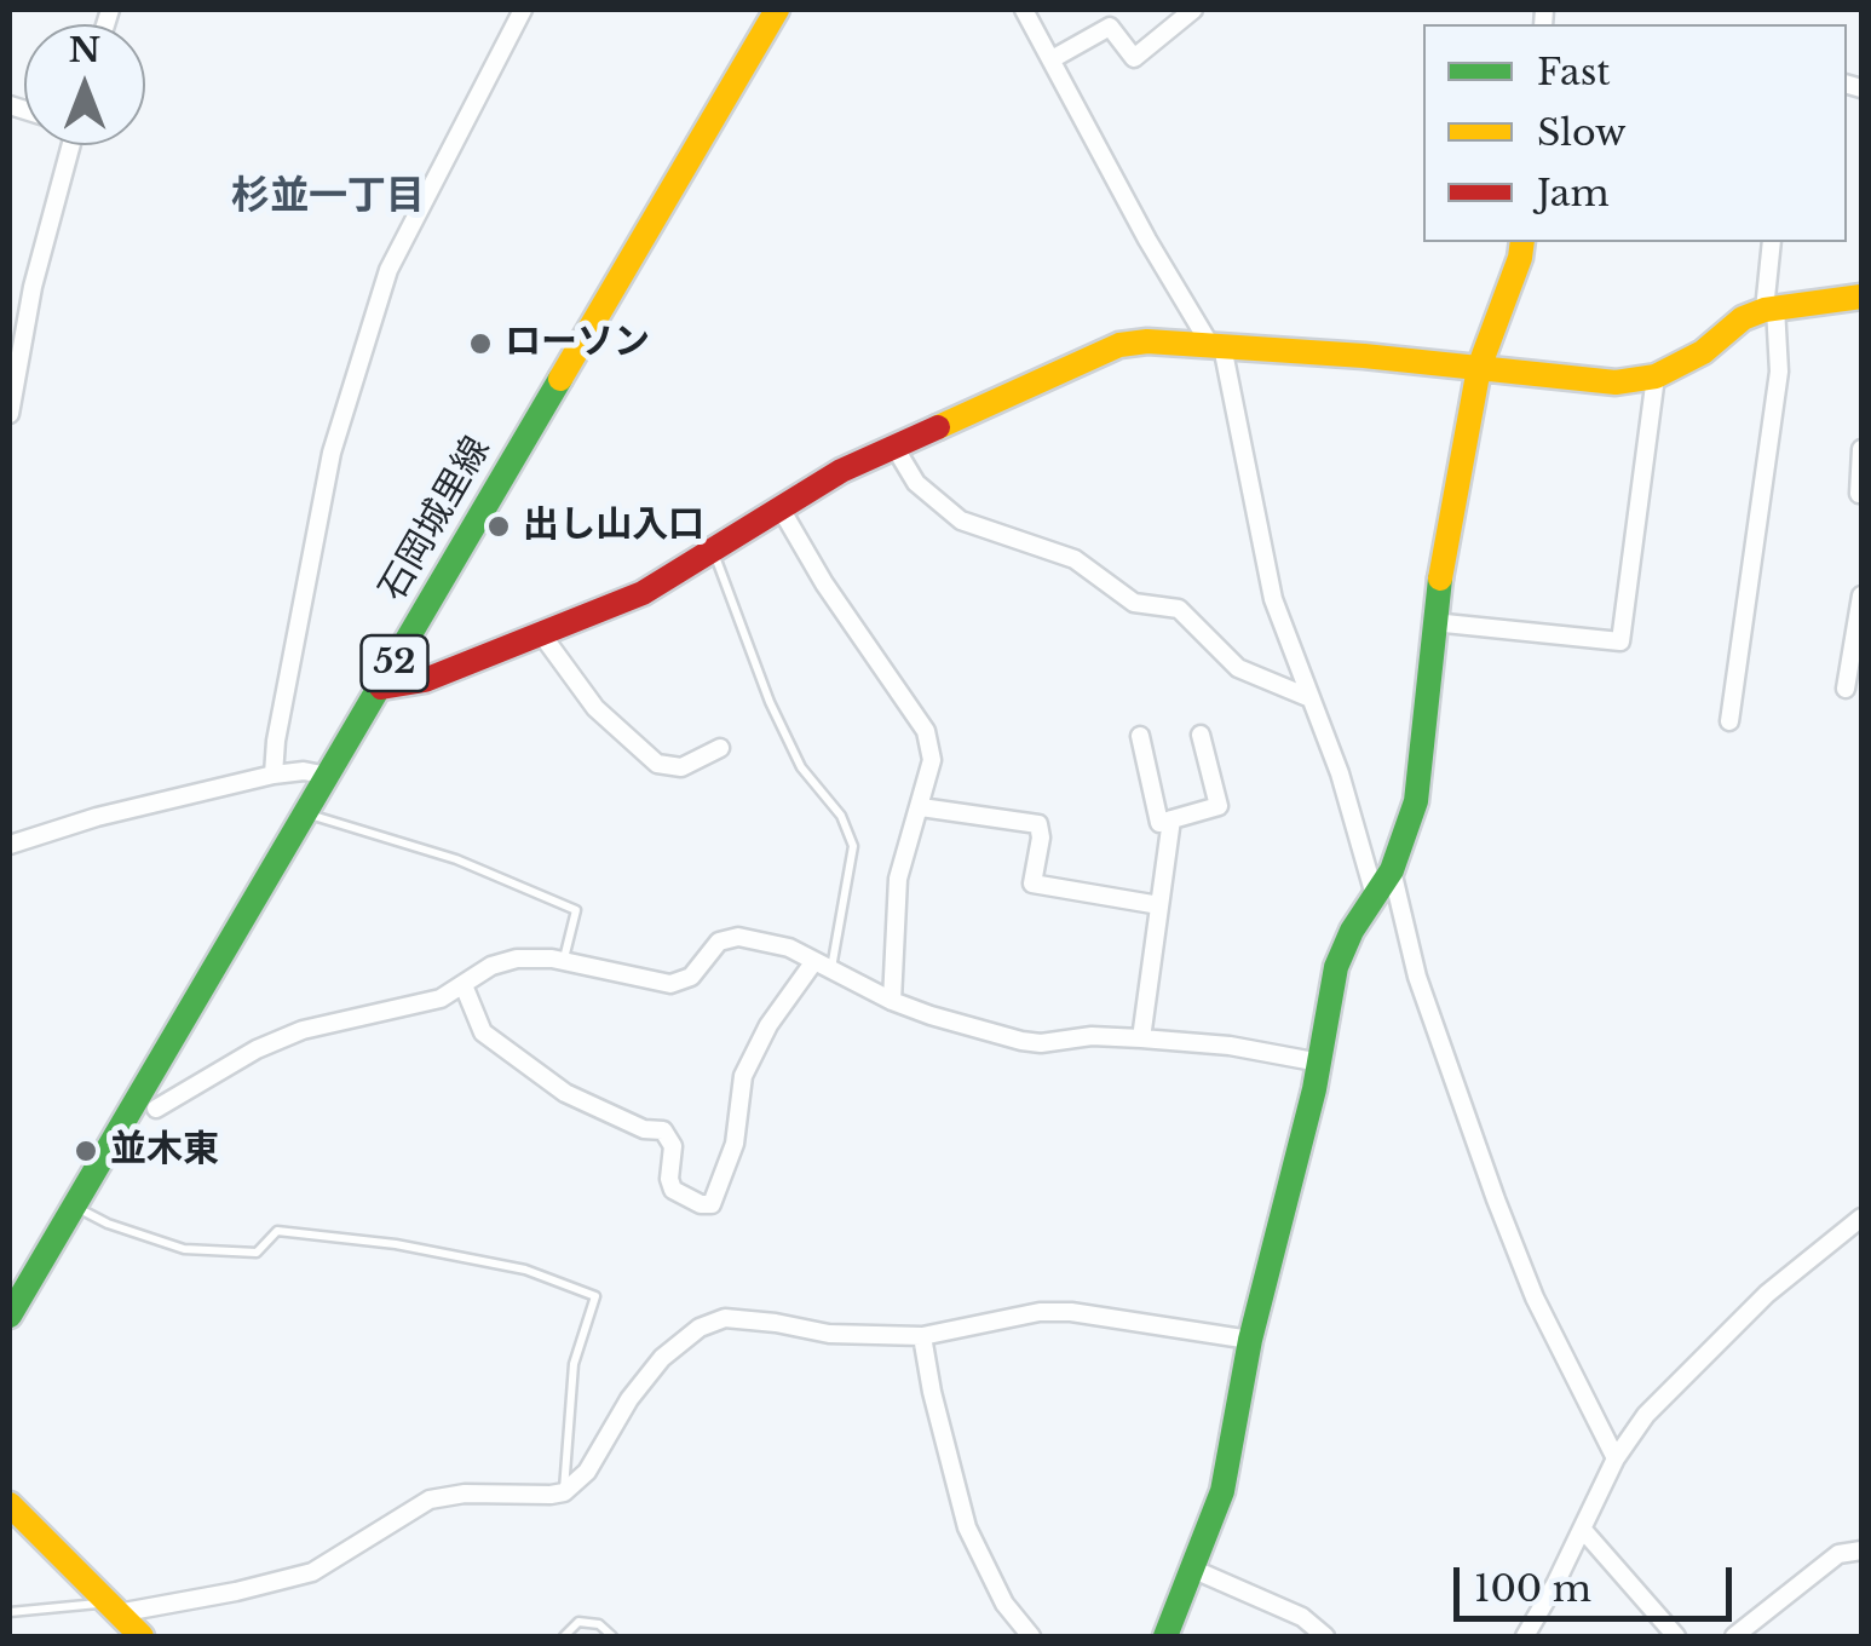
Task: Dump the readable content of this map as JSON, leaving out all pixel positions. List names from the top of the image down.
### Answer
{
  "streets": {
    "street": ["石岡城里線", "52"]
  },
  "districts": ["杉並一丁目"],
  "places": ["ローソン", "出し山入口", "並木東"],
  "legend": ["Fast", "Slow", "Jam"],
  "scale_bar": "100 m",
  "north": "top"
}
